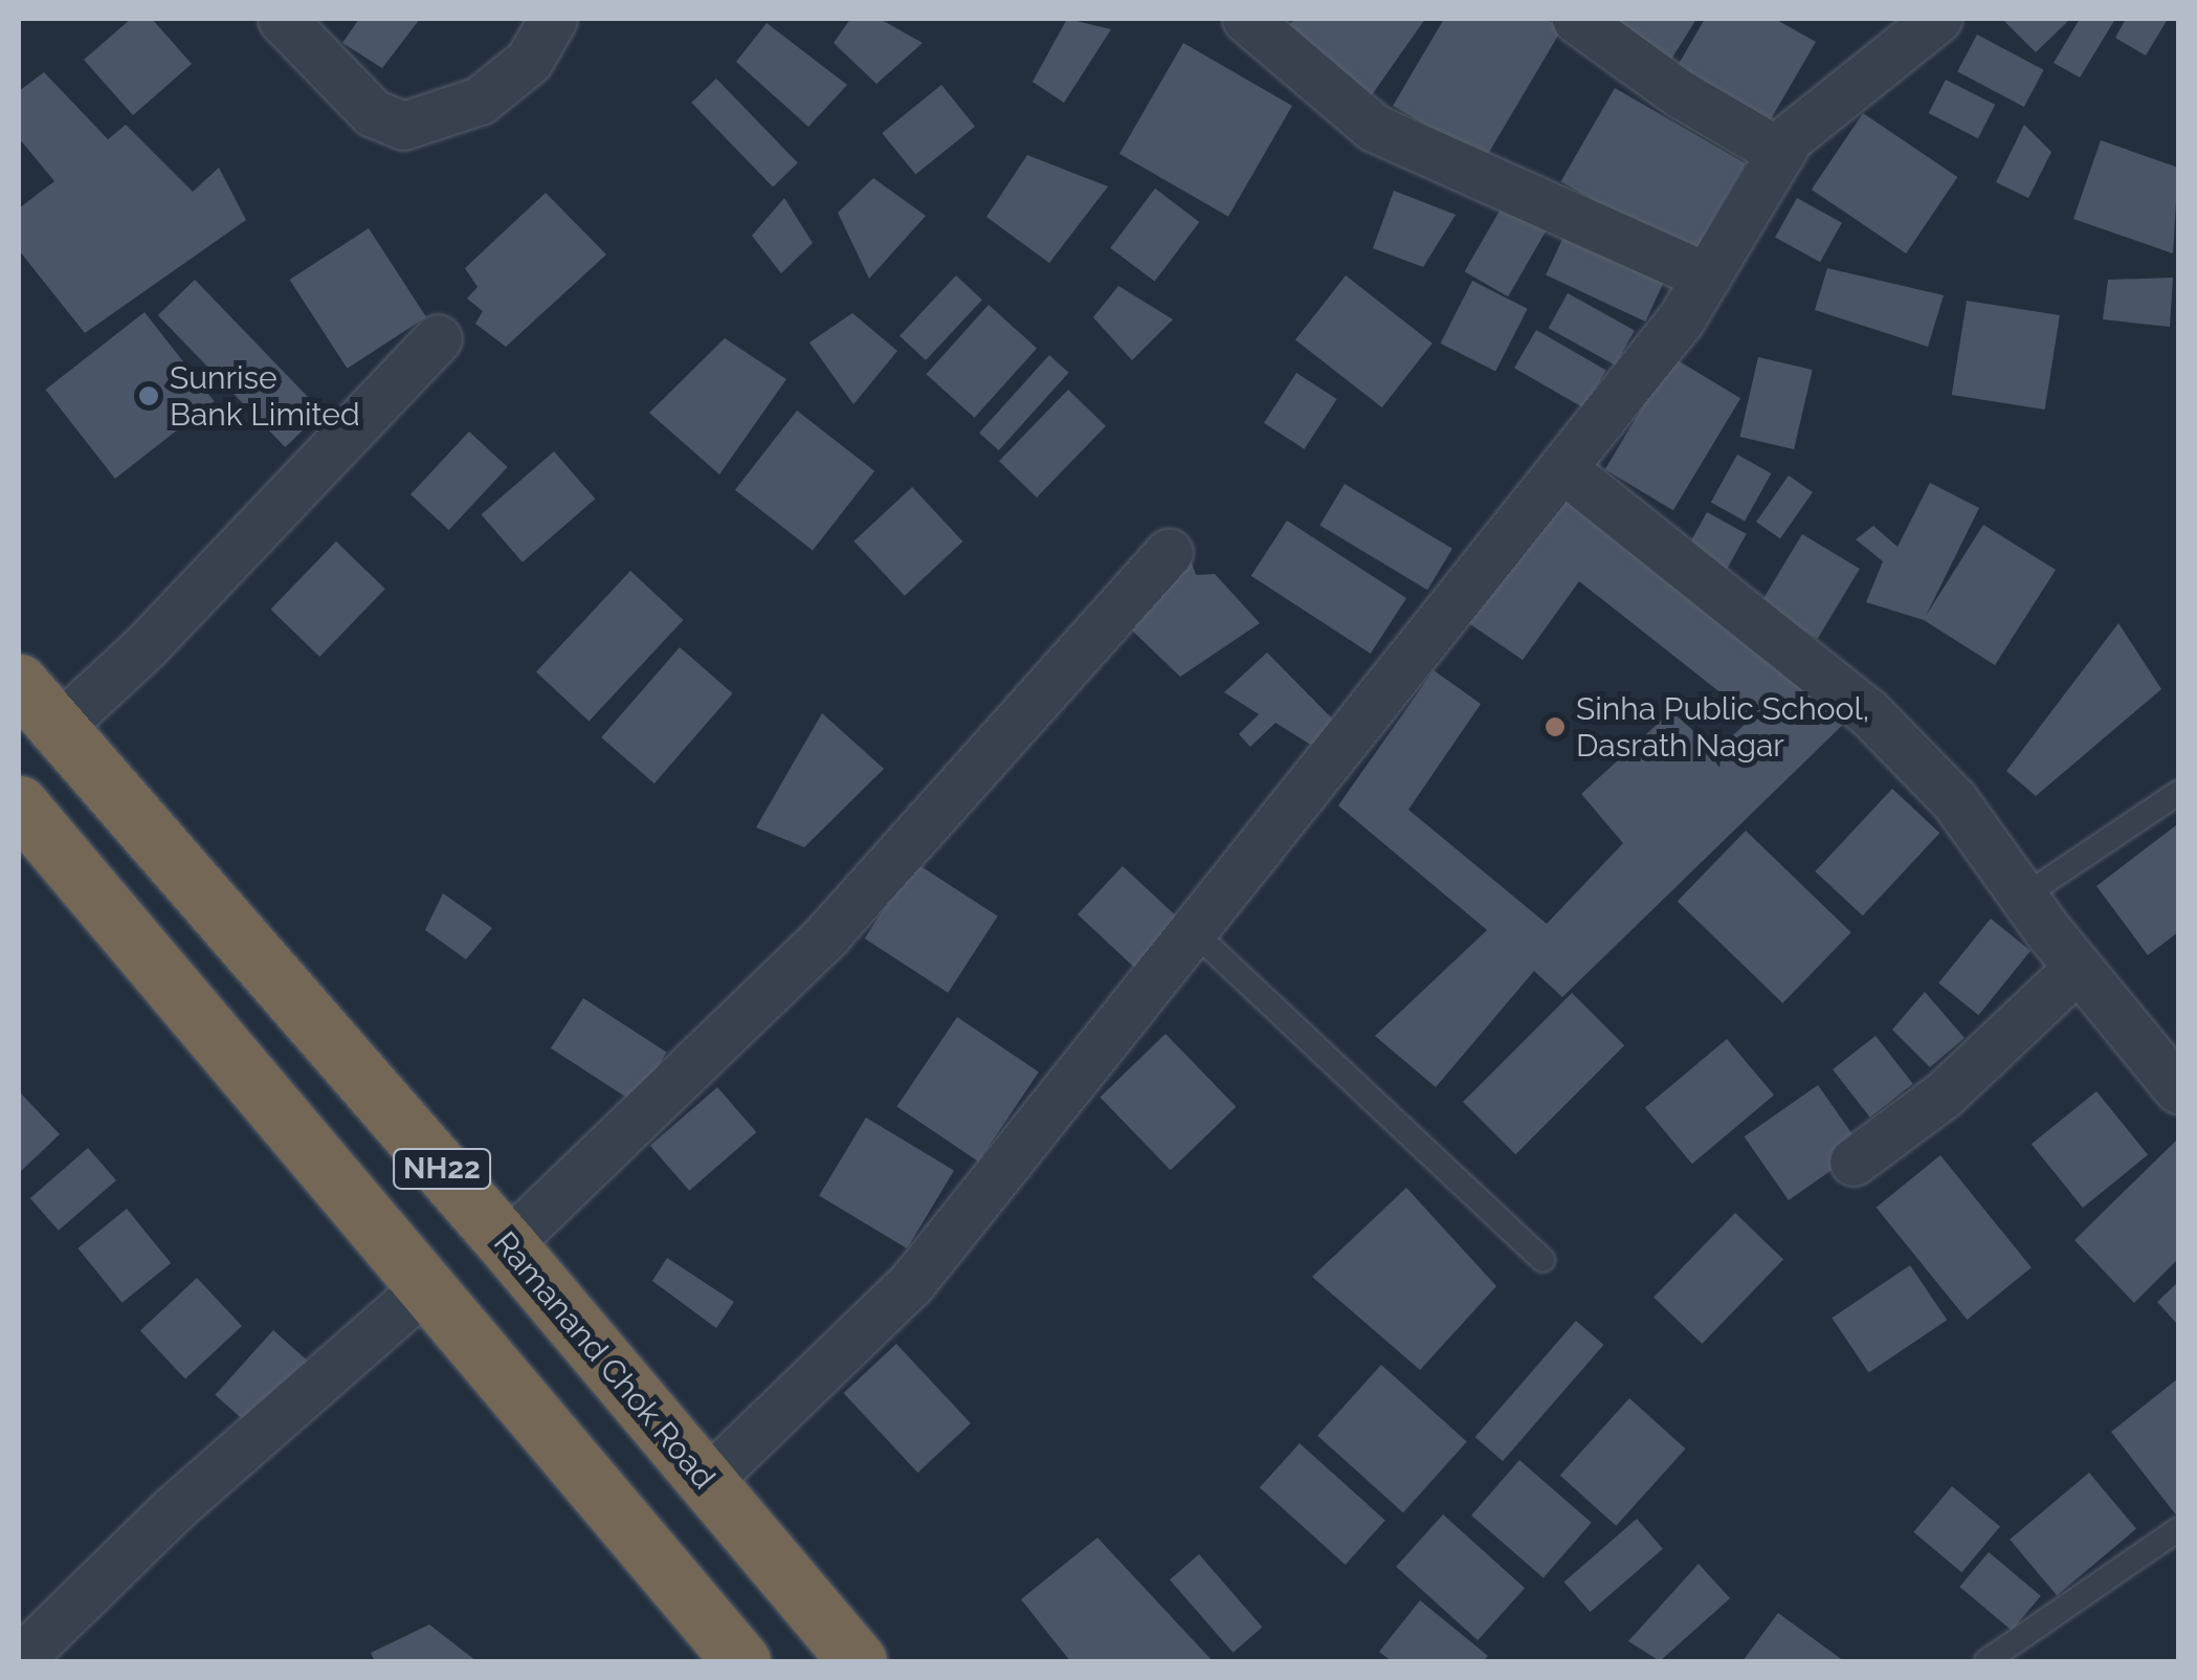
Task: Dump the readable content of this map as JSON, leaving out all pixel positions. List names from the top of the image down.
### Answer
{
  "streets": {
    "highway": ["NH22", "Ramanand Chok Road"]
  },
  "places": ["Sunrise Bank Limited", "Sinha Public School, Dasrath Nagar"]
}
